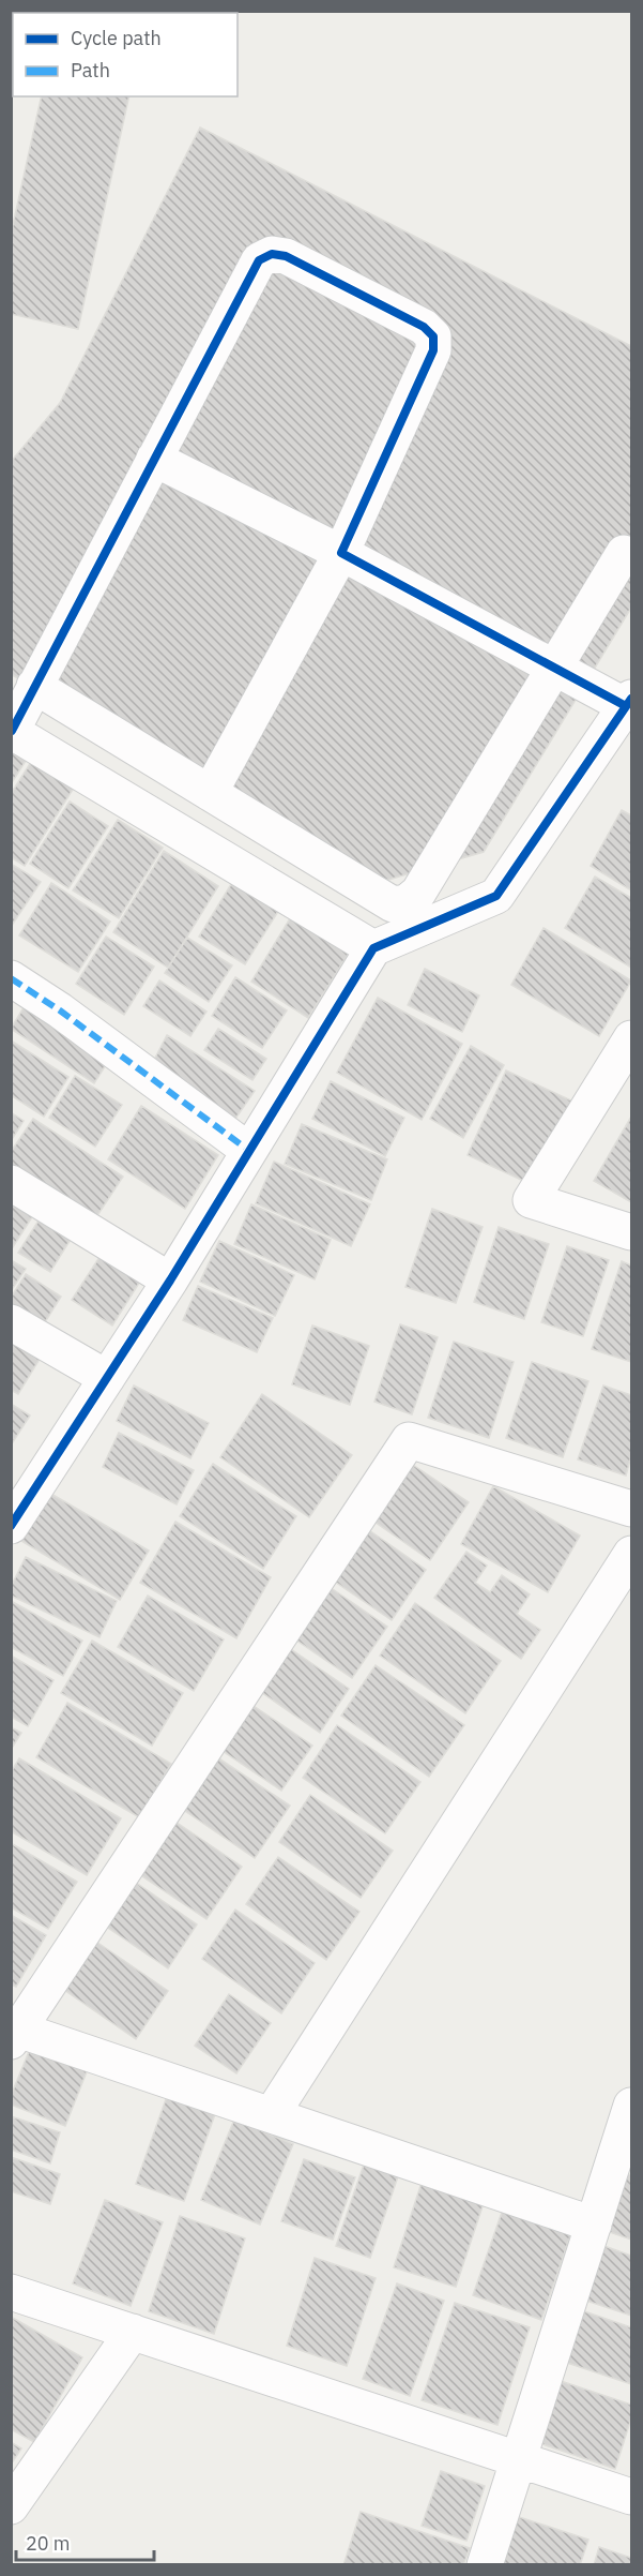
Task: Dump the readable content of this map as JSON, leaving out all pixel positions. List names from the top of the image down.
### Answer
{
  "legend": ["Cycle path", "Path"],
  "scale_bar": "20 m"
}
